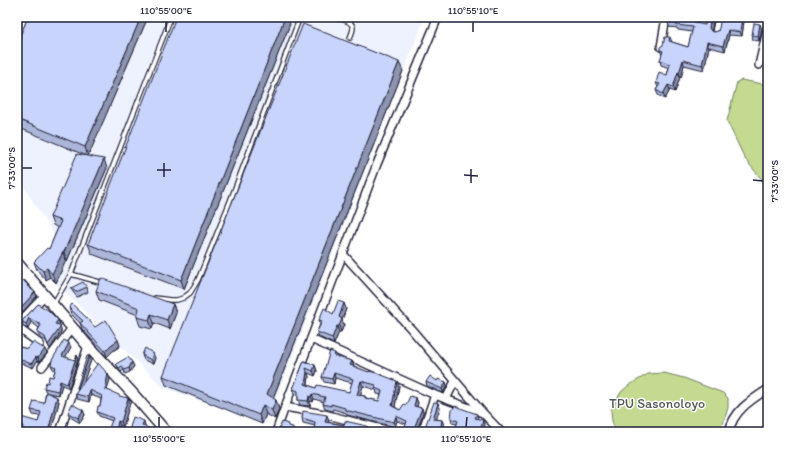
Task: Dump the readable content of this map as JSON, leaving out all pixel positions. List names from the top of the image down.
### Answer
{
  "parks": ["TPU Sasonoloyo"],
  "coordinates": ["110°55'00\"E", "110°55'10\"E", "7°33'00\"S"]
}
